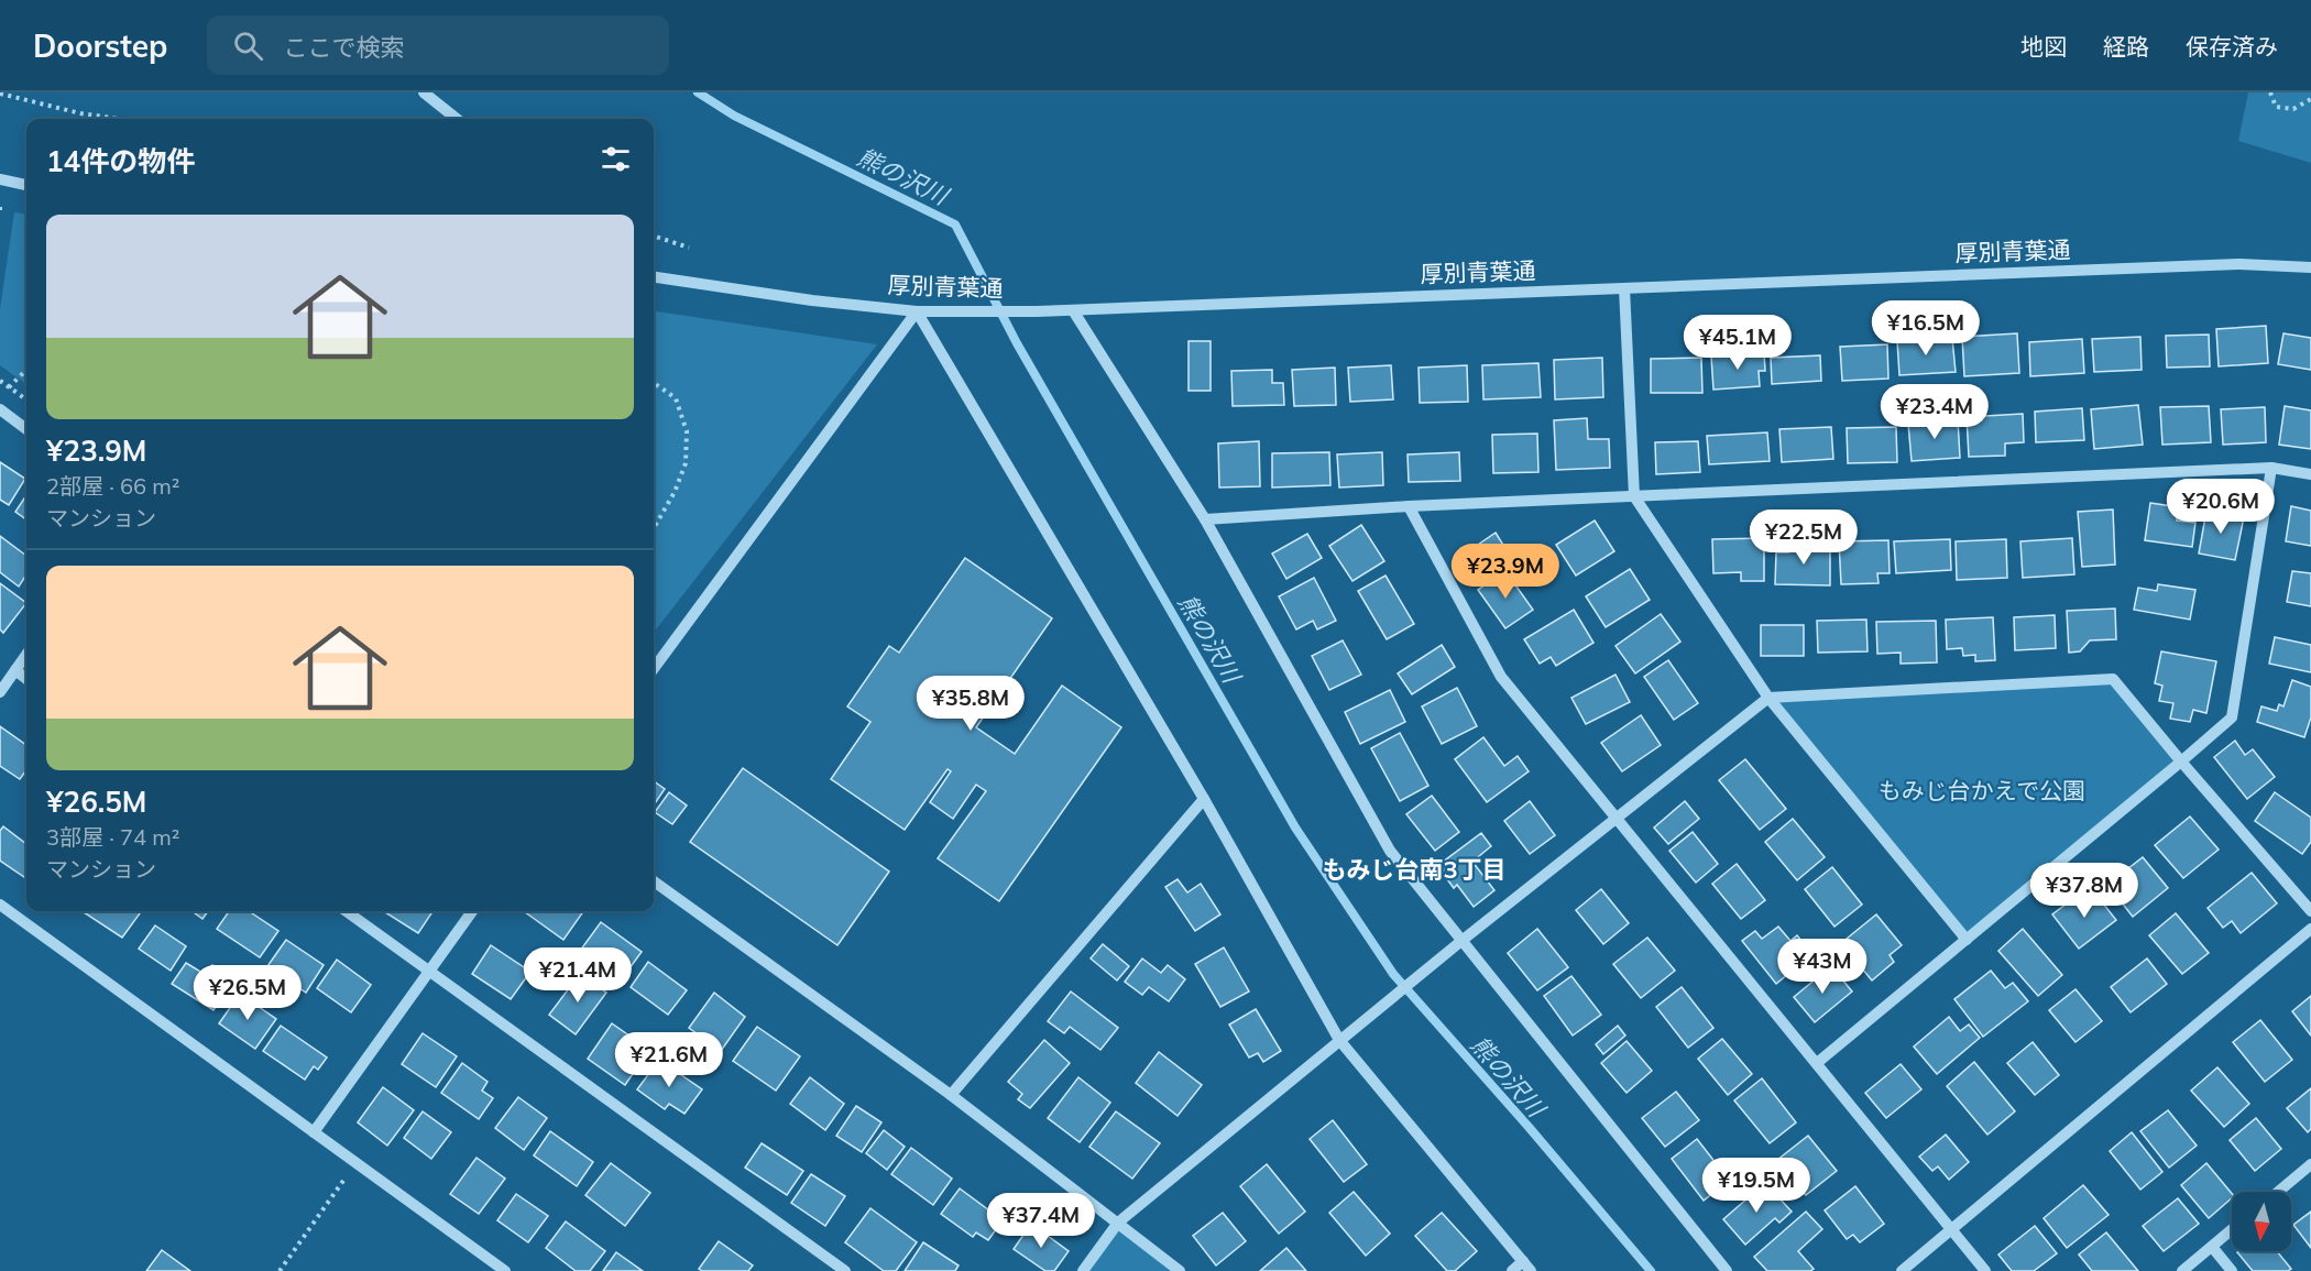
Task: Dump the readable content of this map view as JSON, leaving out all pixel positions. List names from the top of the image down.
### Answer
{
  "streets": {
    "street": ["厚別青葉通"]
  },
  "districts": ["もみじ台南3丁目"],
  "water": ["熊の沢川"],
  "parks": ["もみじ台かえで公園"],
  "north": "bottom",
  "page": {
    "header": "Doorstep",
    "search": "ここで検索",
    "nav": ["地図", "経路", "保存済み"],
    "heading": "14件の物件",
    "list": [
      {
        "name": "¥23.9M",
        "note": "2部屋 · 66 m² · マンション"
      },
      {
        "name": "¥26.5M",
        "note": "3部屋 · 74 m² · マンション"
      }
    ],
    "price": [
      "¥16.5M",
      "¥45.1M",
      "¥23.4M",
      "¥20.6M",
      "¥22.5M",
      "¥23.9M",
      "¥35.8M",
      "¥37.8M",
      "¥43M",
      "¥21.4M",
      "¥26.5M",
      "¥21.6M",
      "¥19.5M",
      "¥37.4M"
    ]
  }
}
